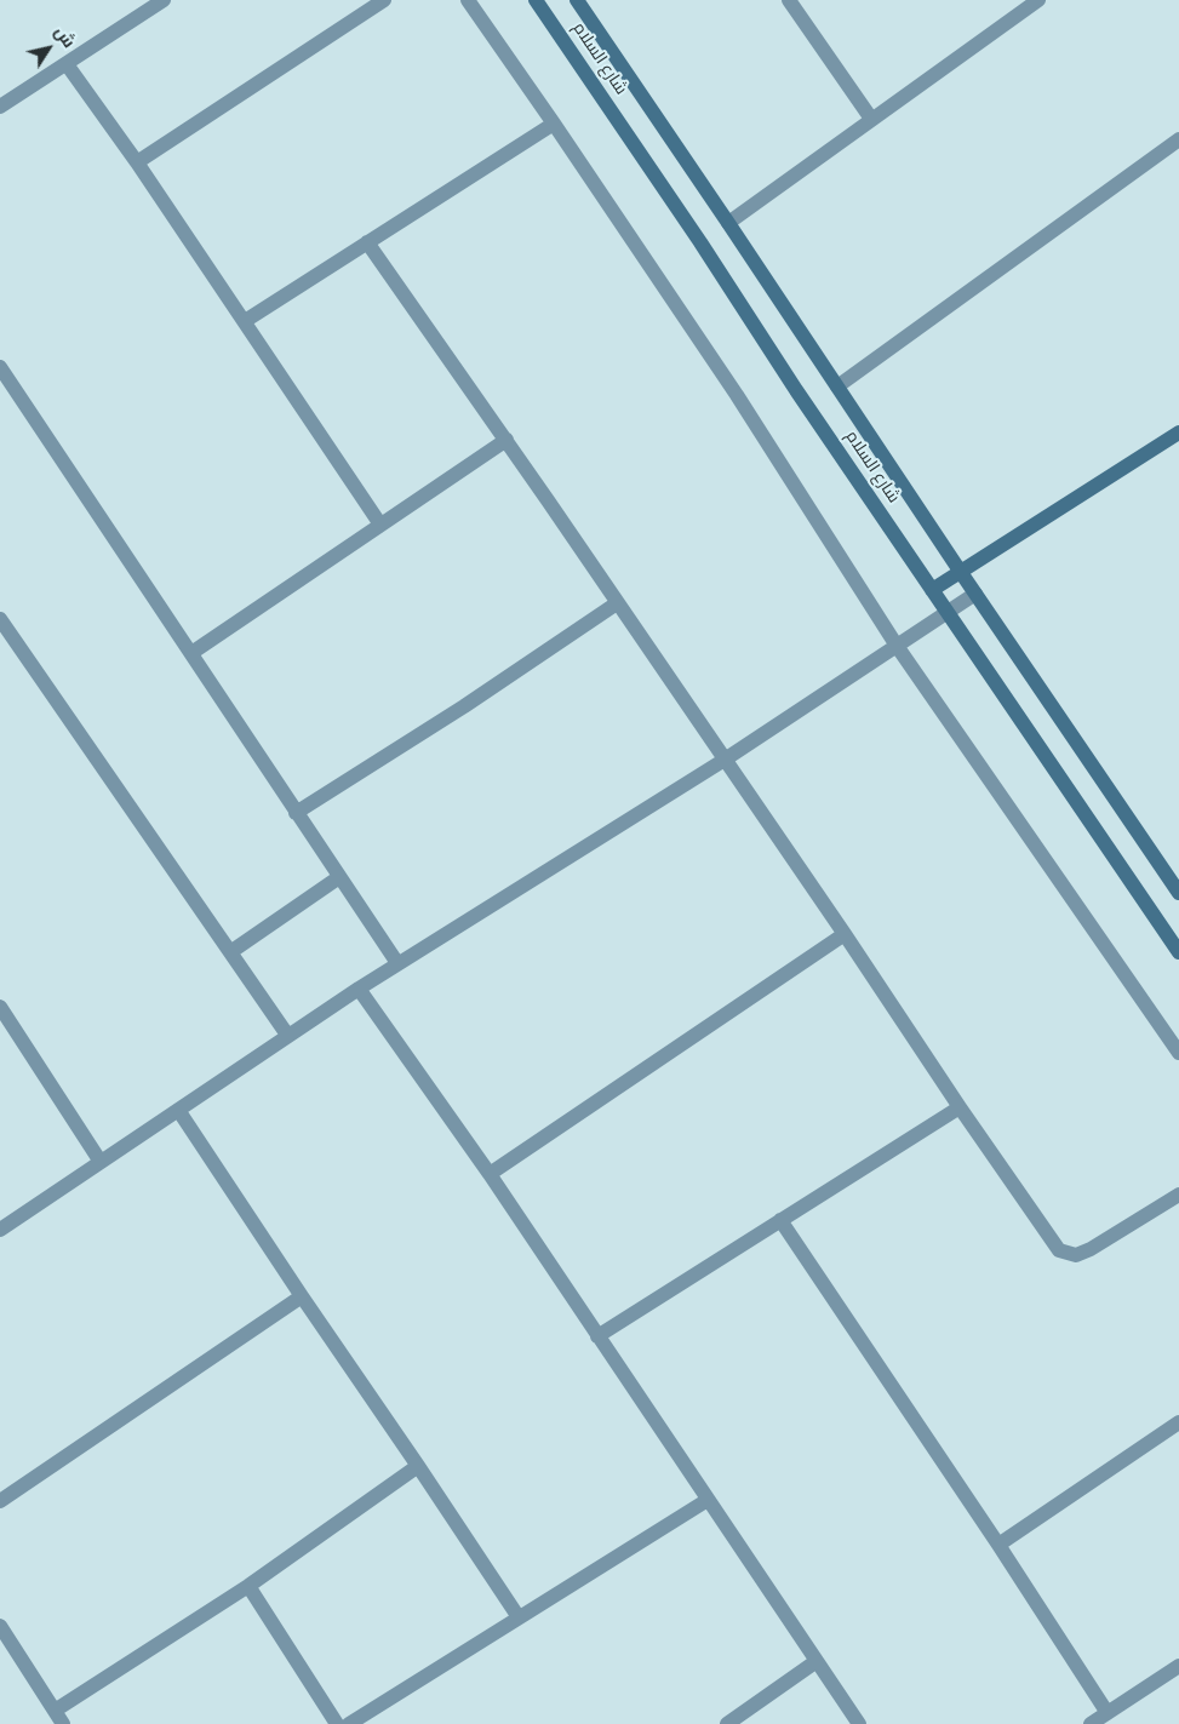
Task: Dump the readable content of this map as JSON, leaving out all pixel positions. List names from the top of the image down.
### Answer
{
  "streets": {
    "main road": ["شارع السلام"]
  },
  "north": "top right"
}
